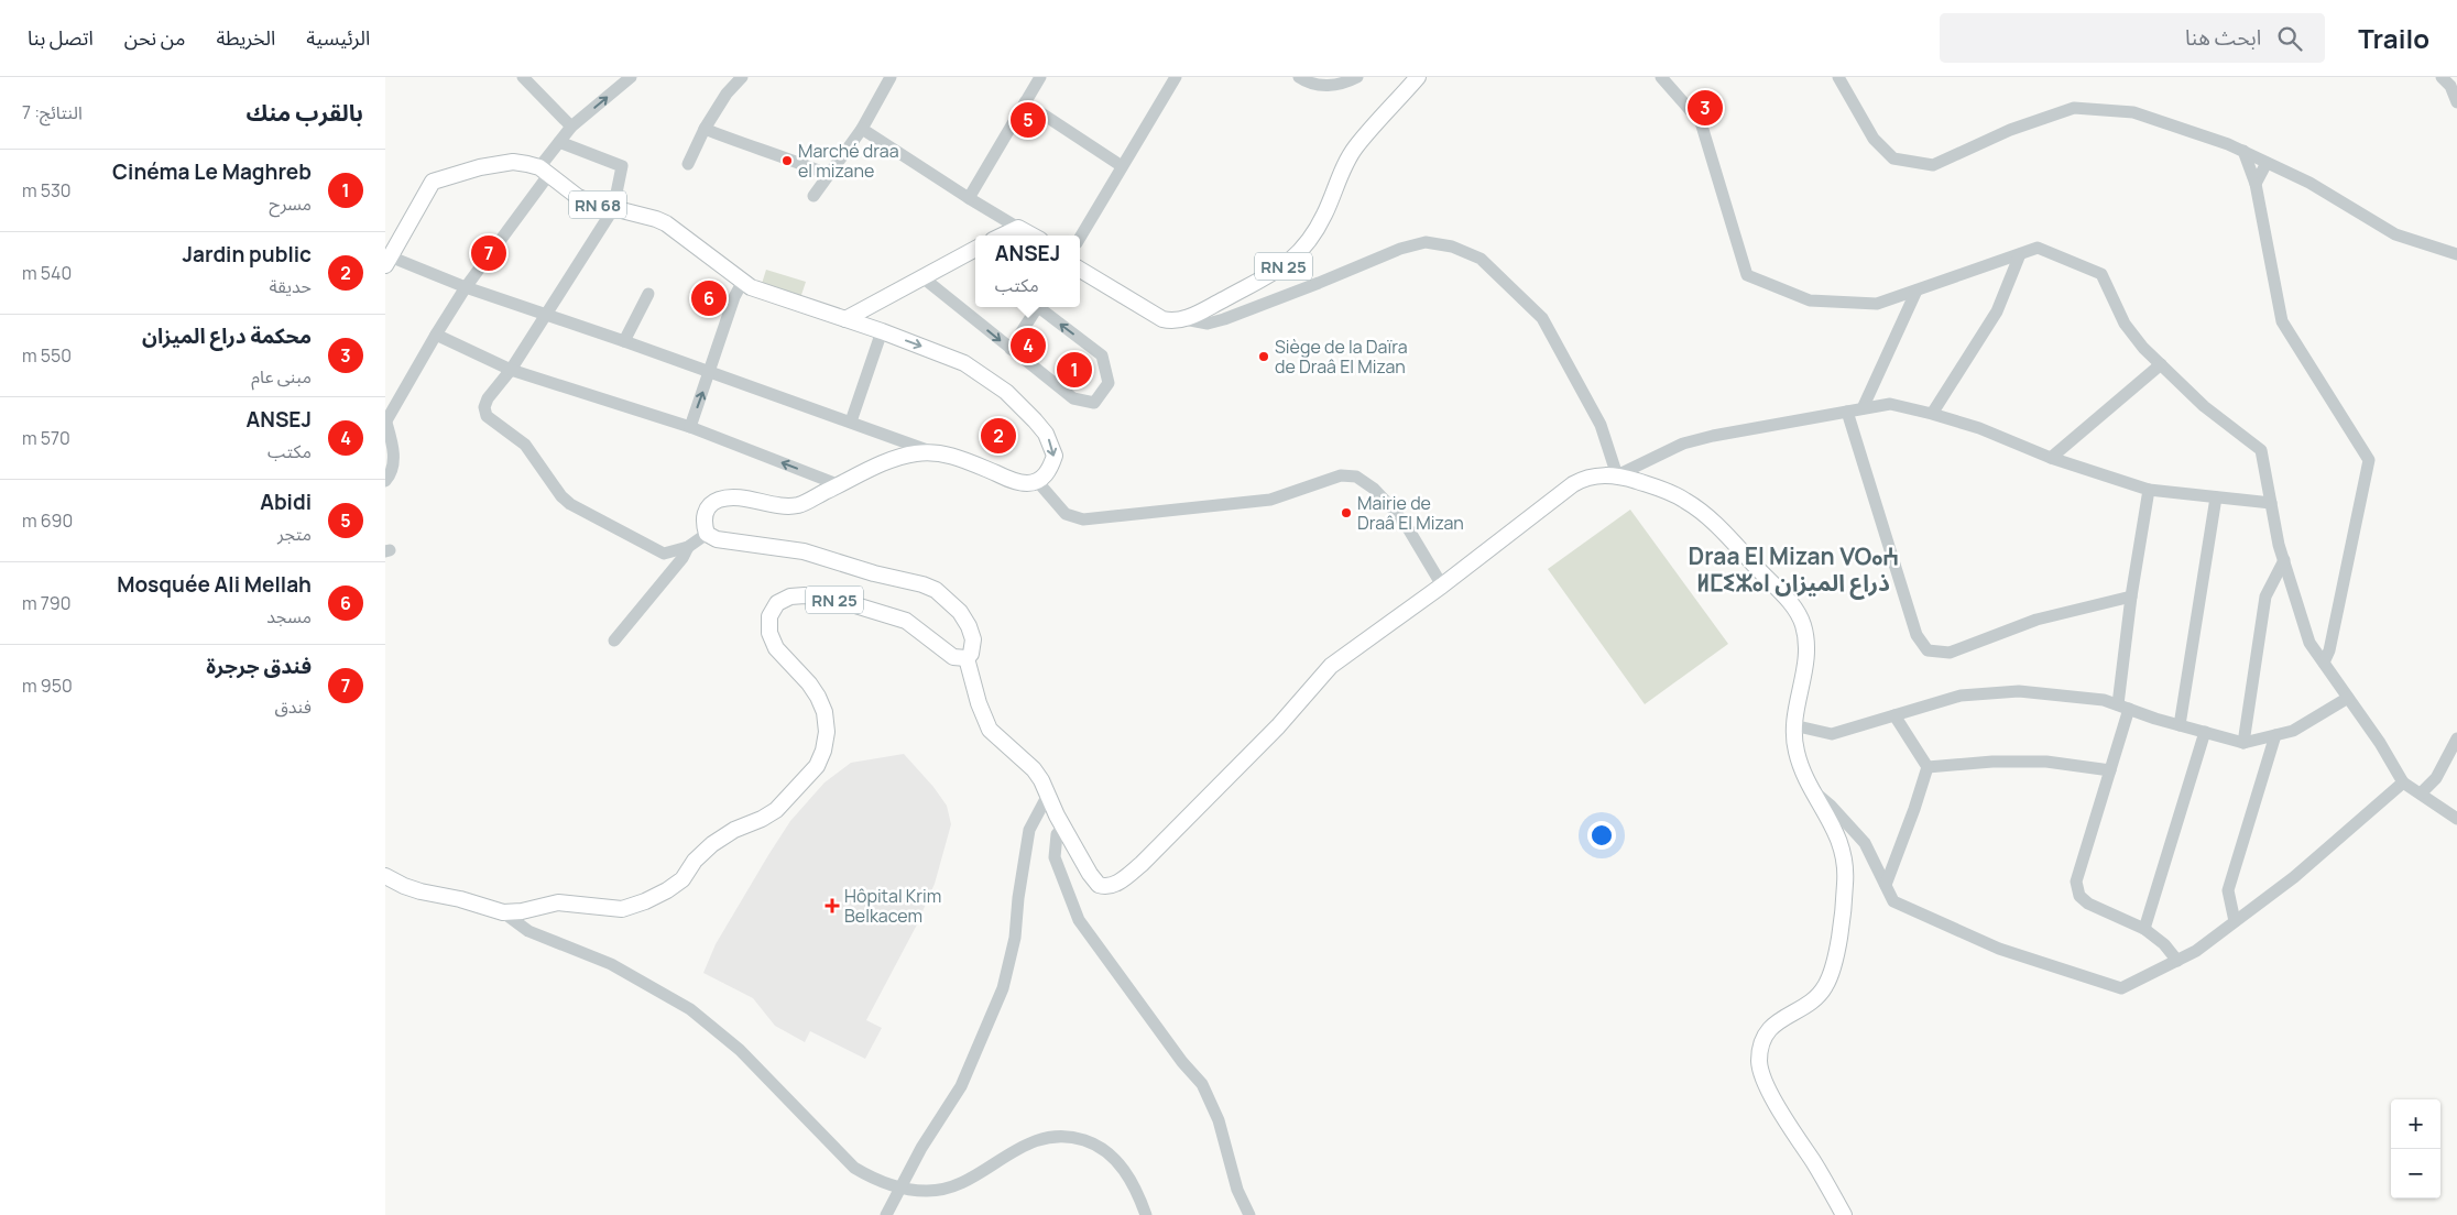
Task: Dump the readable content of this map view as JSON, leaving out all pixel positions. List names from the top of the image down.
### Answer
{
  "streets": {
    "main road": ["RN 68", "RN 25"]
  },
  "districts": ["Draa El Mizan ⴸⵔⴰⵄ ⵍⵎⵉⵣⴰⵏ ذراع الميزان"],
  "places": {
    "other": ["Marché draa el mizane", "Siège de la Daïra de Draâ El Mizan", "Mairie de Draâ El Mizan"],
    "health": ["Hôpital Krim Belkacem"]
  },
  "page": {
    "header": "Trailo",
    "search": "ابحث هنا",
    "nav": [
      "الرئيسية",
      "الخريطة",
      "من نحن",
      "اتصل بنا"
    ],
    "heading": ["بالقرب منك", "النتائج: 7"],
    "pins": [
      "3",
      "5",
      "7",
      "6",
      "4",
      "1",
      "2"
    ],
    "list": [
      {
        "mark": "1",
        "name": "Cinéma Le Maghreb",
        "note": "مسرح",
        "value": "530 m"
      },
      {
        "mark": "2",
        "name": "Jardin public",
        "note": "حديقة",
        "value": "540 m"
      },
      {
        "mark": "3",
        "name": "محكمة دراع الميزان",
        "note": "مبنى عام",
        "value": "550 m"
      },
      {
        "mark": "4",
        "name": "ANSEJ",
        "note": "مكتب",
        "value": "570 m"
      },
      {
        "mark": "5",
        "name": "Abidi",
        "note": "متجر",
        "value": "690 m"
      },
      {
        "mark": "6",
        "name": "Mosquée Ali Mellah",
        "note": "مسجد",
        "value": "790 m"
      },
      {
        "mark": "7",
        "name": "فندق جرجرة",
        "note": "فندق",
        "value": "950 m"
      }
    ],
    "popup": ["ANSEJ", "مكتب"],
    "map_buttons": ["+", "−"]
  }
}
